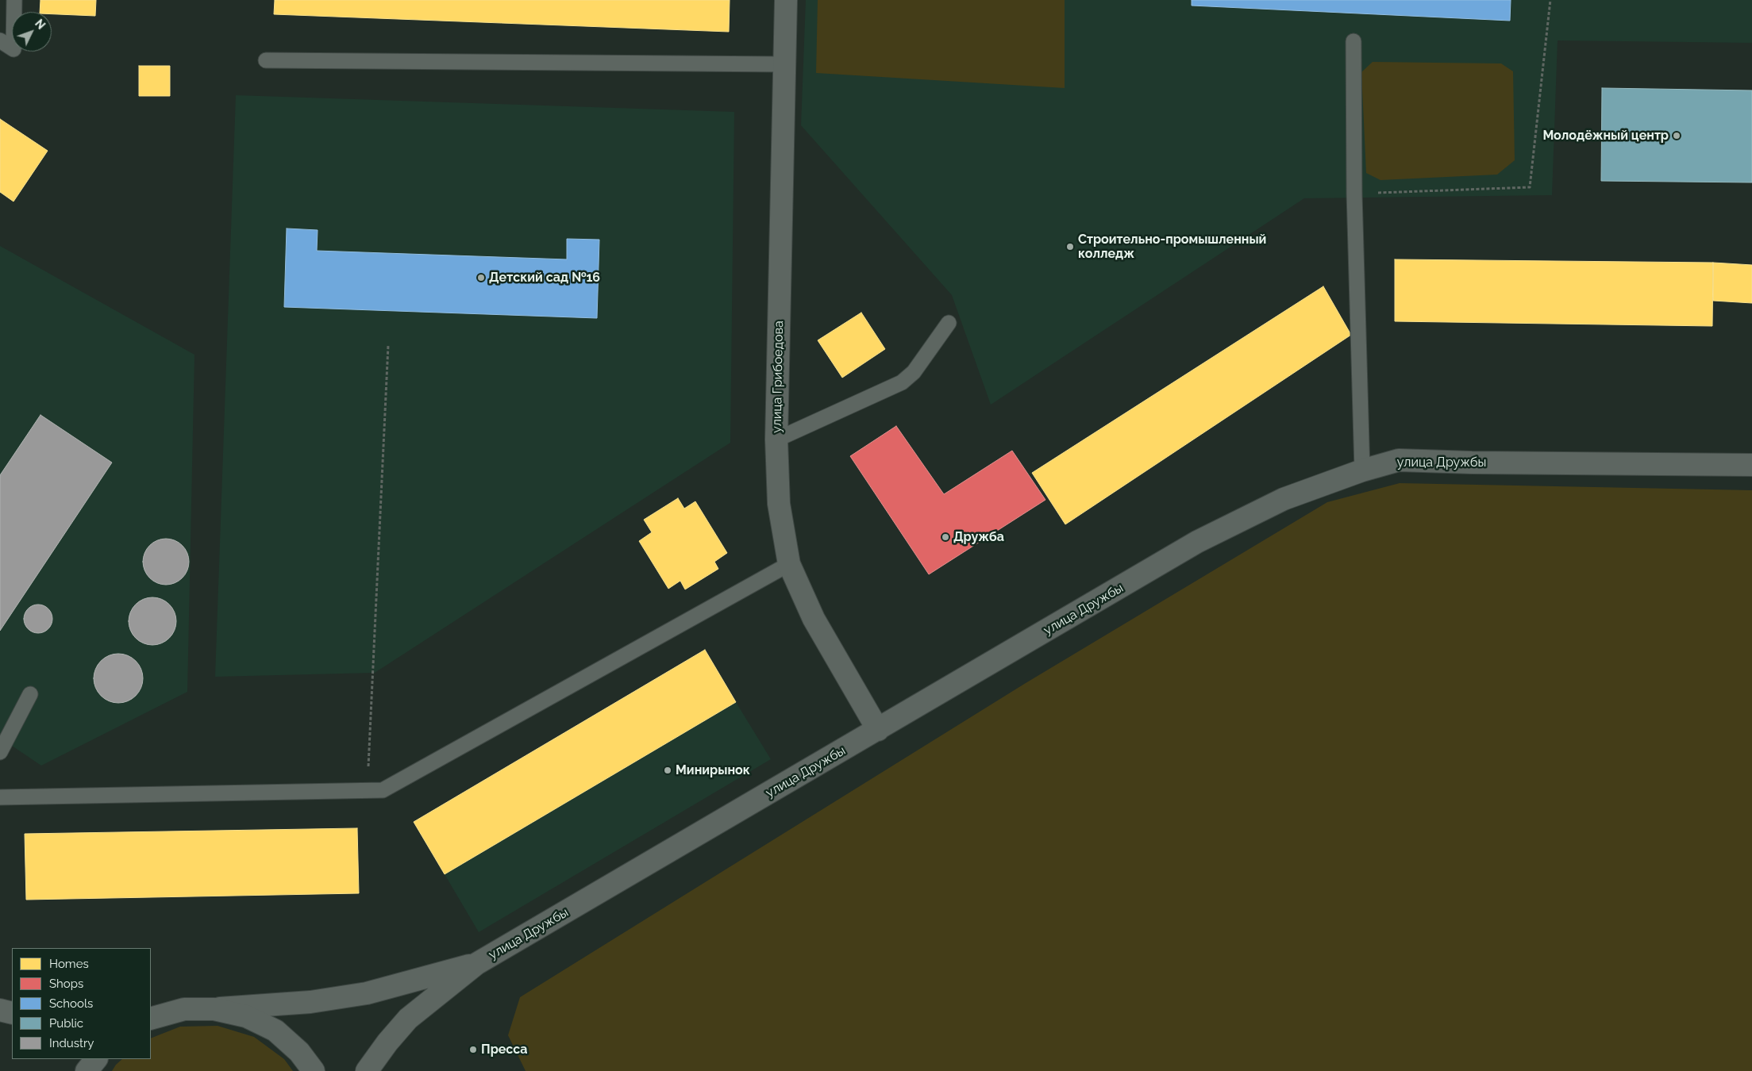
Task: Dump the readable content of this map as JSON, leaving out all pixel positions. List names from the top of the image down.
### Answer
{
  "streets": {
    "street": ["улица Грибоедова", "улица Дружбы"]
  },
  "crossings": [
    ["улица Грибоедова", "улица Дружбы"]
  ],
  "places": [
    "Молодёжный центр",
    "Строительно-промышленный колледж",
    "Детский сад №16",
    "Дружба",
    "Минирынок",
    "Пресса"
  ],
  "legend": [
    "Homes",
    "Shops",
    "Schools",
    "Public",
    "Industry"
  ],
  "north": "top right"
}
